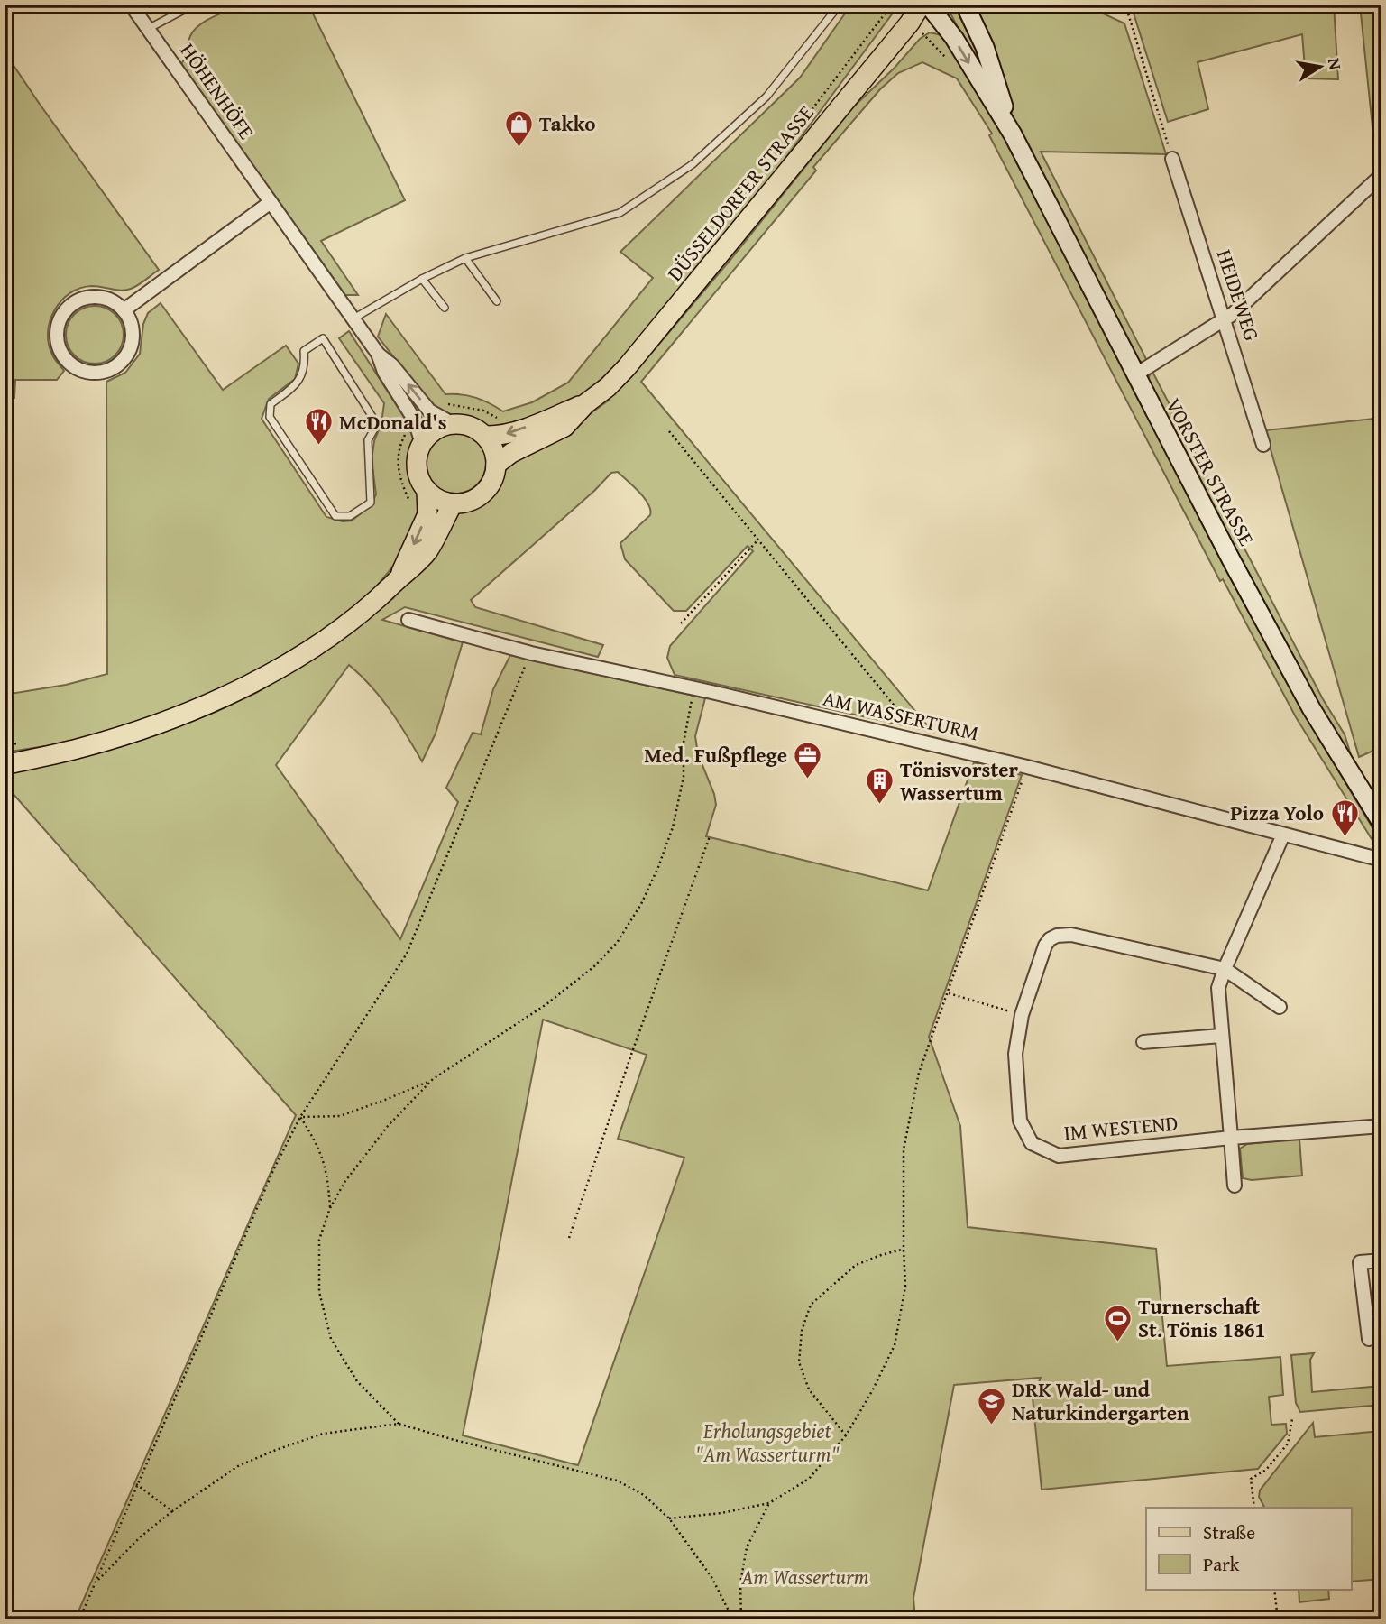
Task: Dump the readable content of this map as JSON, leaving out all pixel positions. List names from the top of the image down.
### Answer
{
  "streets": {
    "main road": ["DÜSSELDORFER STRASSE"],
    "street": [
      "HÖHENHÖFE",
      "HEIDEWEG",
      "VORSTER STRASSE",
      "AM WASSERTURM",
      "IM WESTEND"
    ]
  },
  "crossings": [
    ["HÖHENHÖFE", "DÜSSELDORFER STRASSE"]
  ],
  "parks": ["Erholungsgebiet \"Am Wasserturm\"", "Am Wasserturm"],
  "places": {
    "shop": ["Takko"],
    "restaurant": ["McDonald's", "Pizza Yolo"],
    "office": ["Med. Fußpflege"],
    "building": ["Tönisvorster Wassertum"],
    "sports": ["Turnerschaft St. Tönis 1861"],
    "school or university": ["DRK Wald- und Naturkindergarten"]
  },
  "legend": ["Straße", "Park"],
  "north": "right"
}
